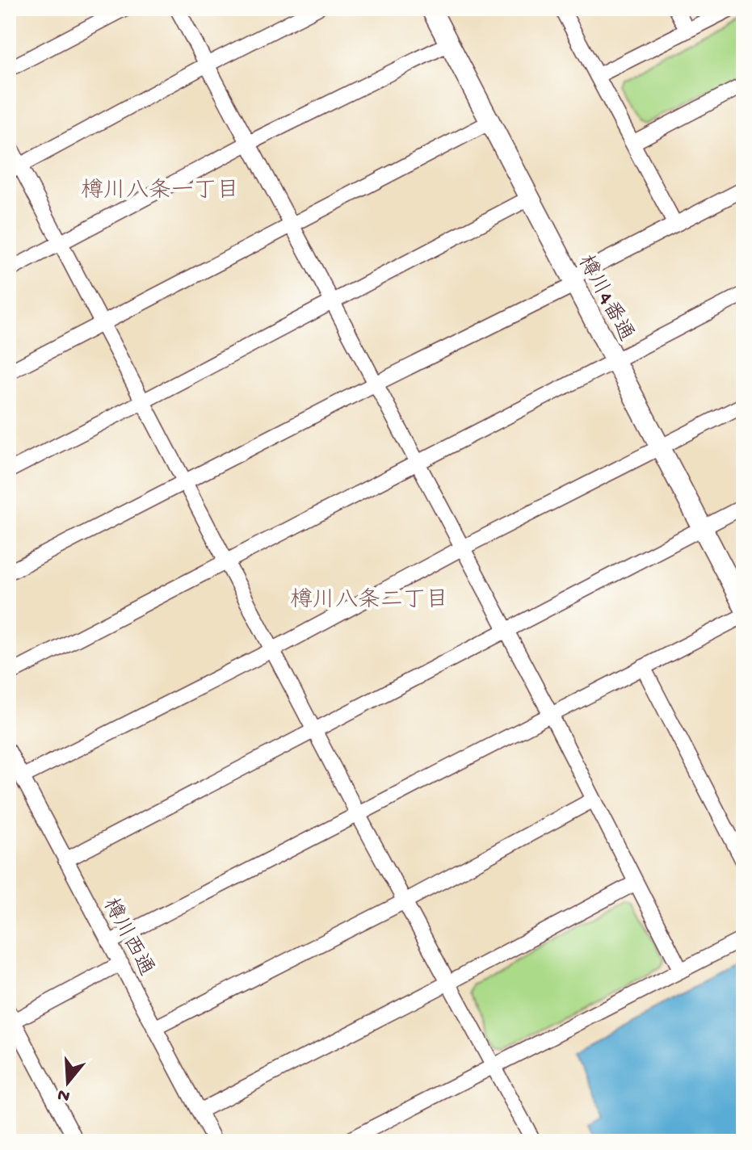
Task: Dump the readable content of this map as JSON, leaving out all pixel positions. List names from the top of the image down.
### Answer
{
  "streets": {
    "street": ["樽川4番通", "樽川西通"]
  },
  "districts": ["樽川八条一丁目", "樽川八条二丁目"],
  "north": "bottom"
}
